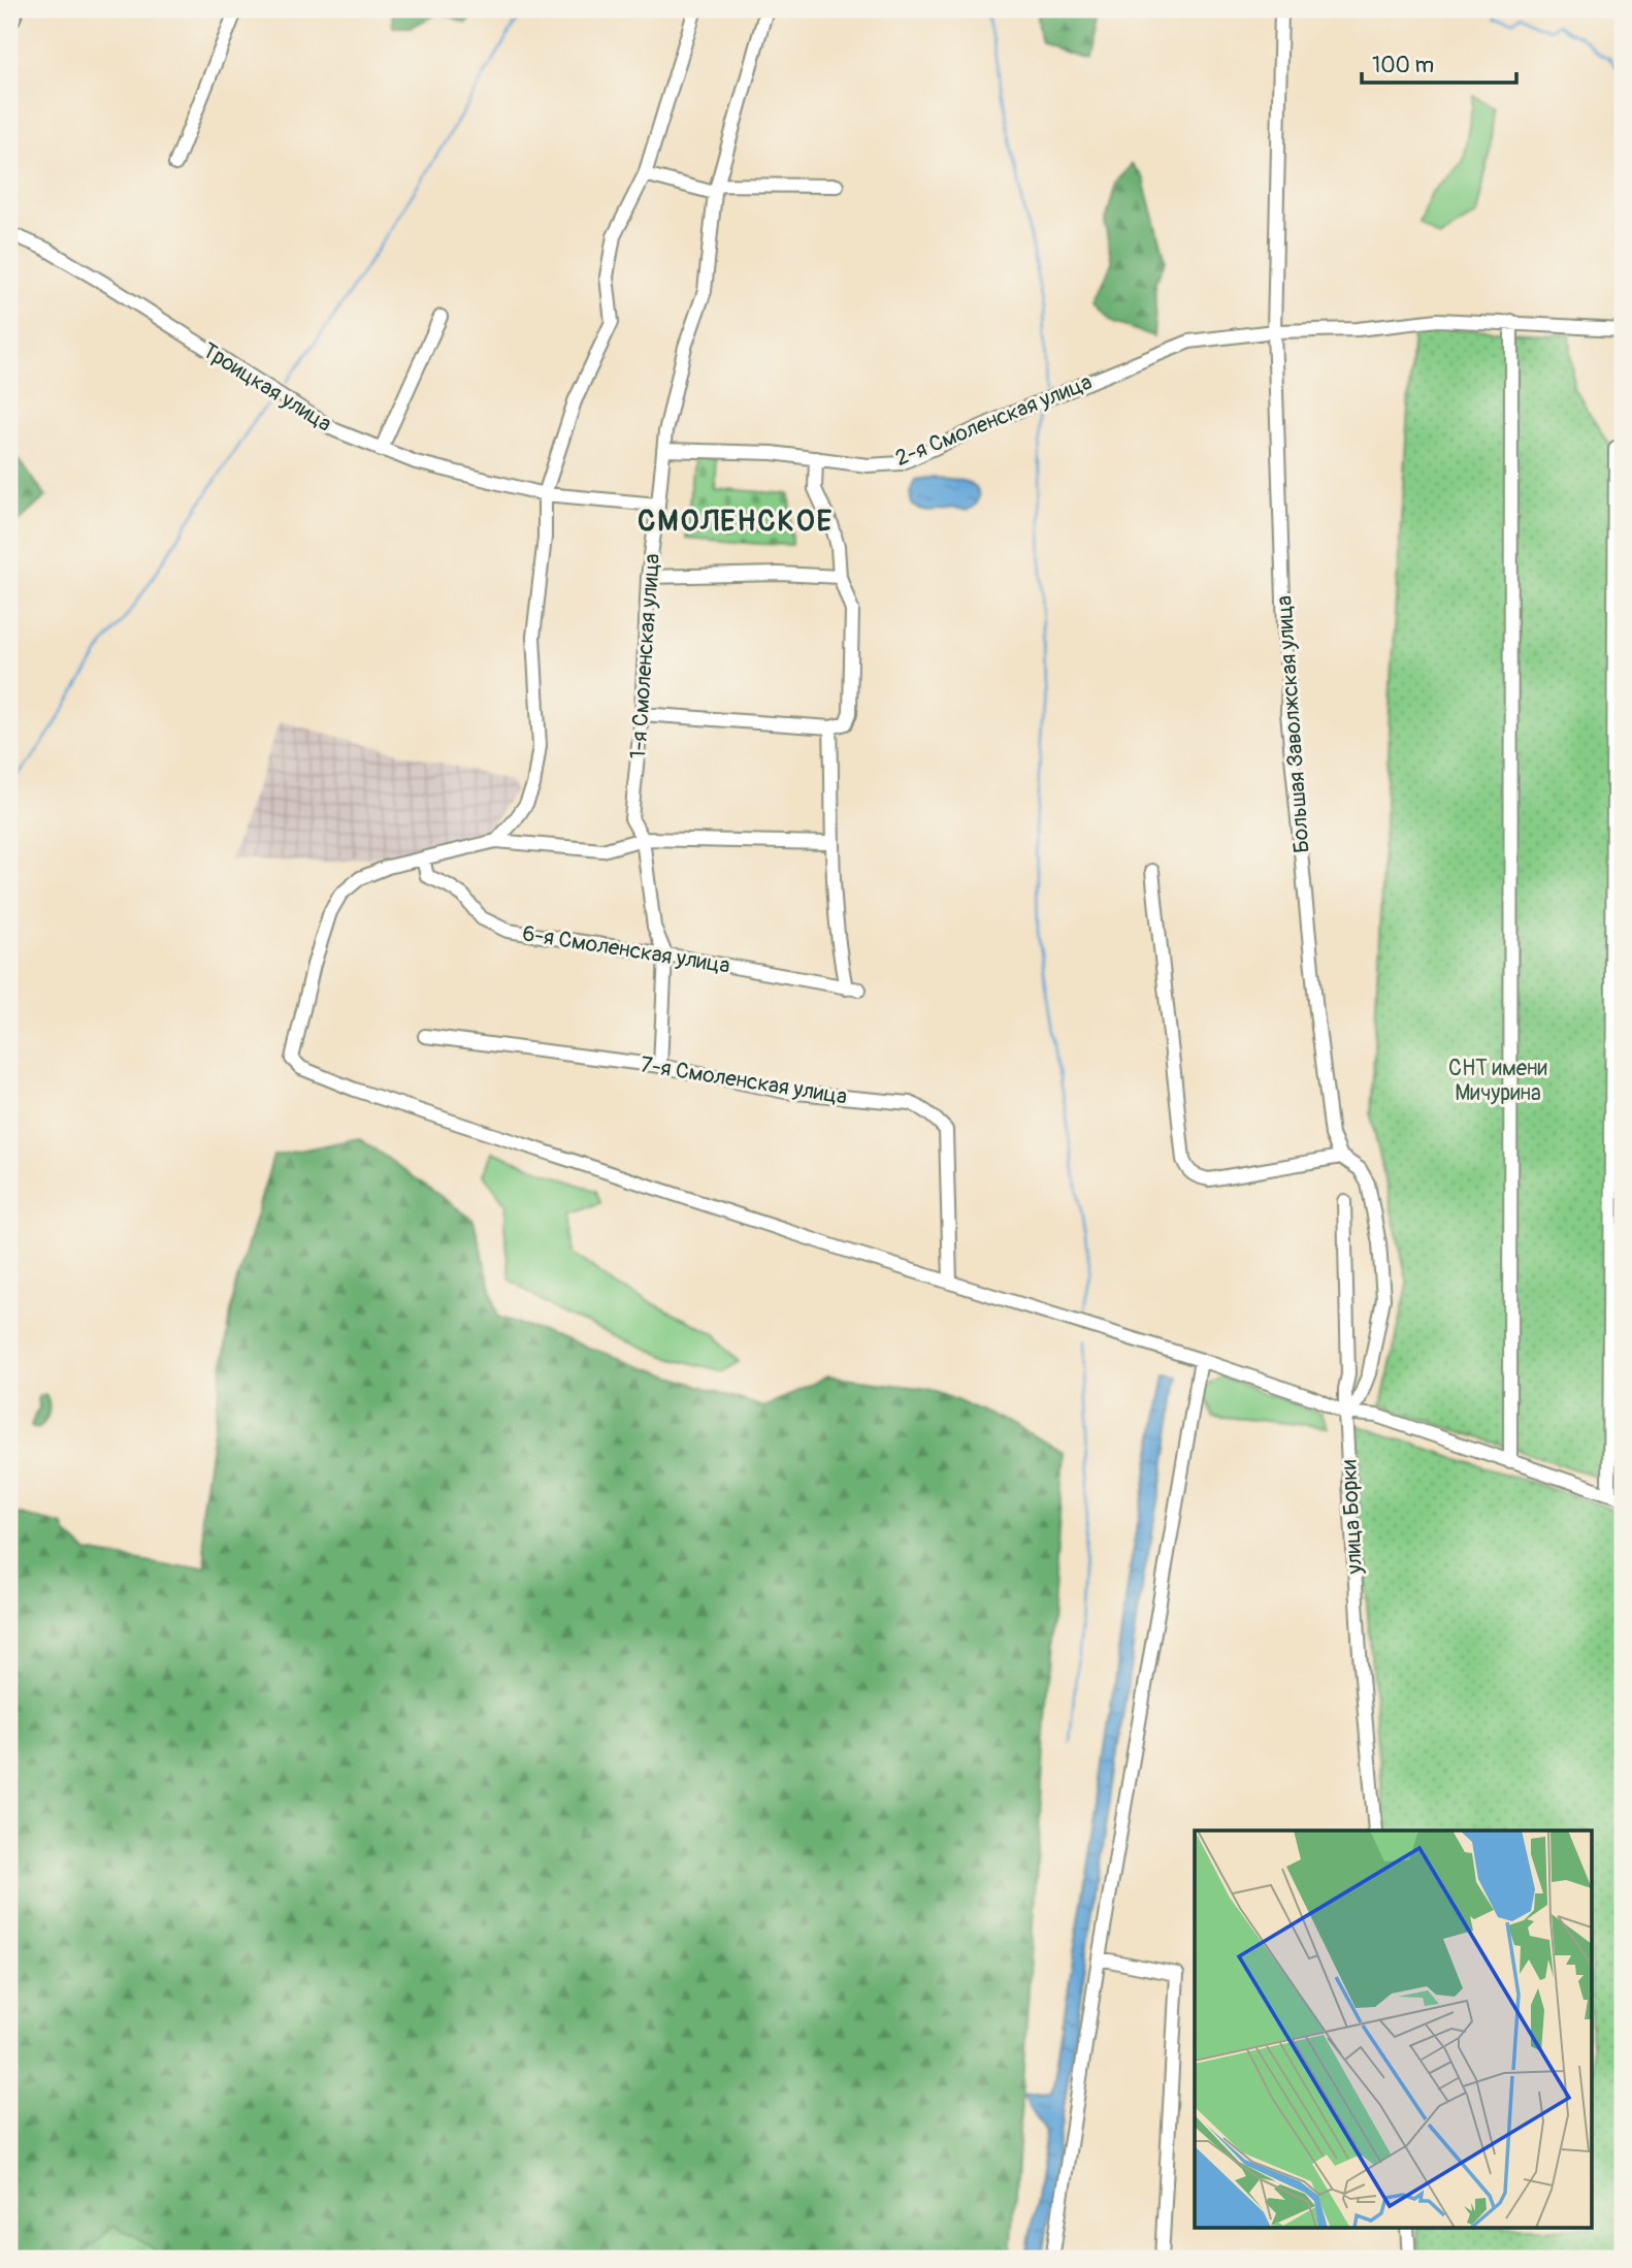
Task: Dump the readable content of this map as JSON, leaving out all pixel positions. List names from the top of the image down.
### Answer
{
  "streets": {
    "street": [
      "Троицкая улица",
      "2-я Смоленская улица",
      "1-я Смоленская улица",
      "Большая Заволжская улица",
      "6-я Смоленская улица",
      "7-я Смоленская улица",
      "улица Борки"
    ]
  },
  "crossings": [
    ["2-я Смоленская улица", "1-я Смоленская улица"],
    ["2-я Смоленская улица", "Большая Заволжская улица"],
    ["1-я Смоленская улица", "6-я Смоленская улица"],
    ["Большая Заволжская улица", "улица Борки"]
  ],
  "districts": ["СМОЛЕНСКОЕ"],
  "parks": ["СНТ имени Мичурина"],
  "scale_bar": "100 m"
}
